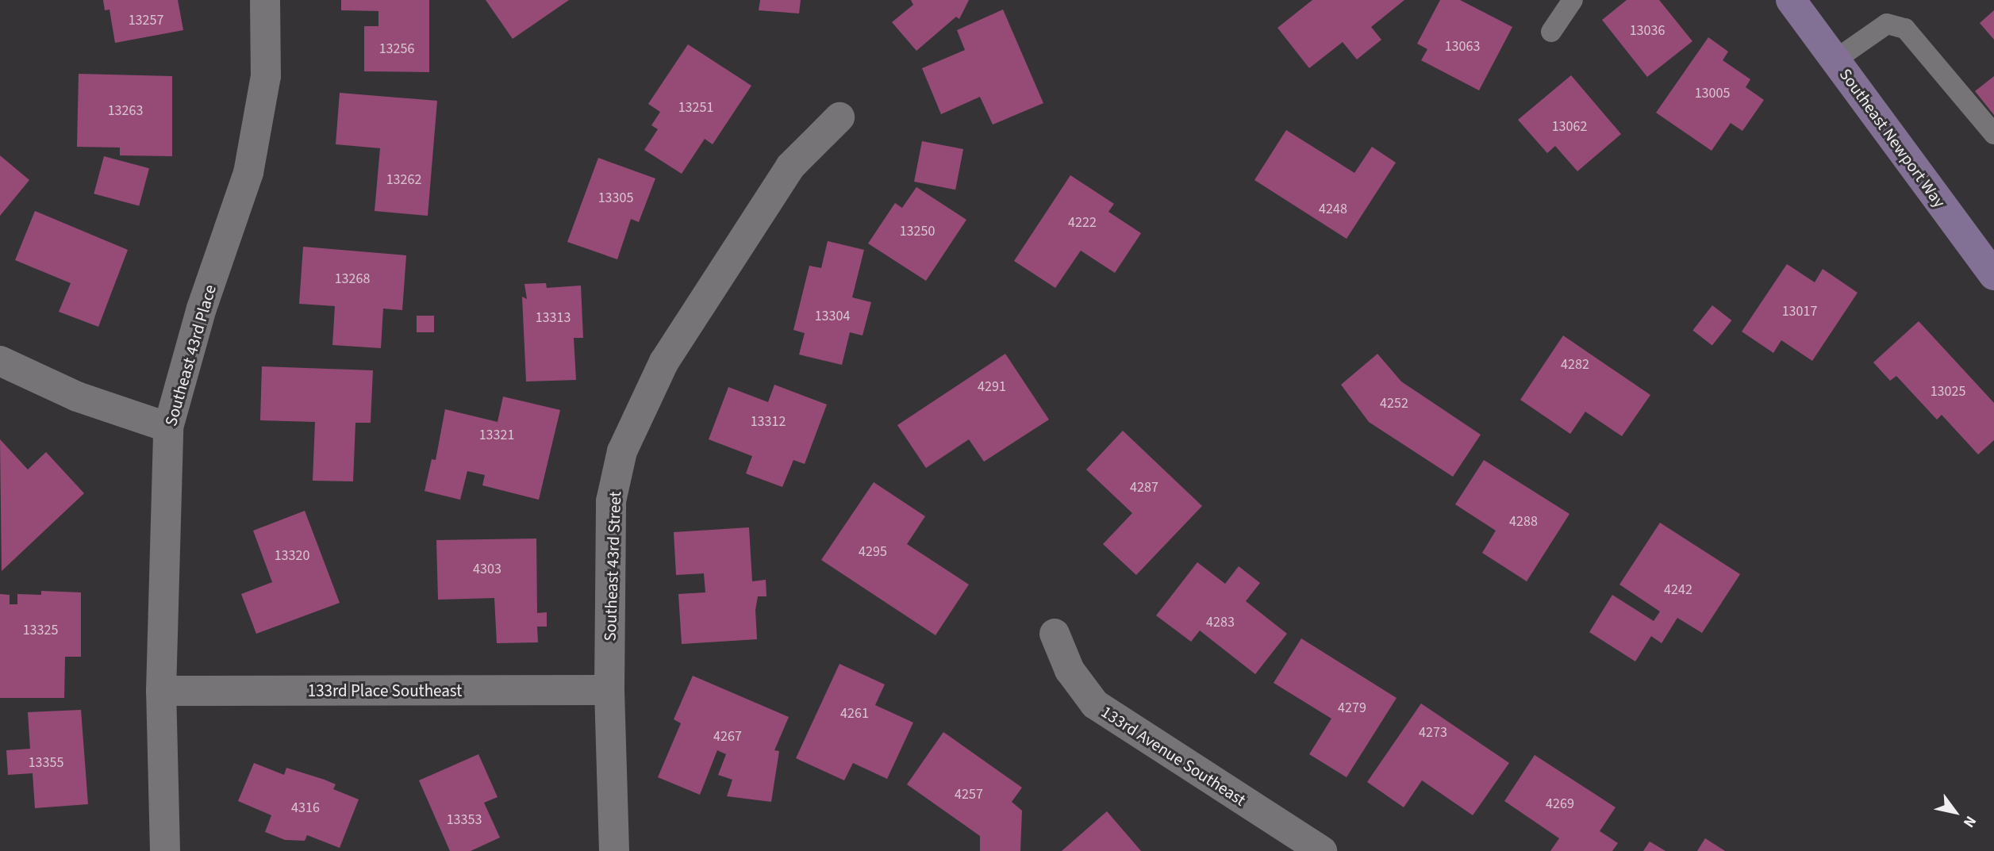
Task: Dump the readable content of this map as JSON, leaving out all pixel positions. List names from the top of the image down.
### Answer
{
  "streets": {
    "main road": ["Southeast Newport Way"],
    "street": [
      "Southeast 43rd Place",
      "Southeast 43rd Street",
      "133rd Place Southeast",
      "133rd Avenue Southeast"
    ]
  },
  "crossings": [
    ["Southeast 43rd Place", "133rd Place Southeast"],
    ["Southeast 43rd Street", "133rd Place Southeast"]
  ],
  "house_numbers": [
    "13257",
    "13036",
    "13063",
    "13256",
    "13005",
    "13251",
    "13263",
    "13062",
    "13262",
    "13305",
    "4248",
    "4222",
    "13250",
    "13268",
    "13017",
    "13304",
    "13313",
    "4282",
    "4291",
    "13025",
    "4252",
    "13312",
    "13321",
    "4287",
    "4288",
    "4295",
    "13320",
    "4303",
    "4242",
    "4283",
    "13325",
    "4279",
    "4261",
    "4273",
    "4267",
    "13355",
    "4257",
    "4269",
    "4316",
    "13353"
  ],
  "north": "bottom right"
}
